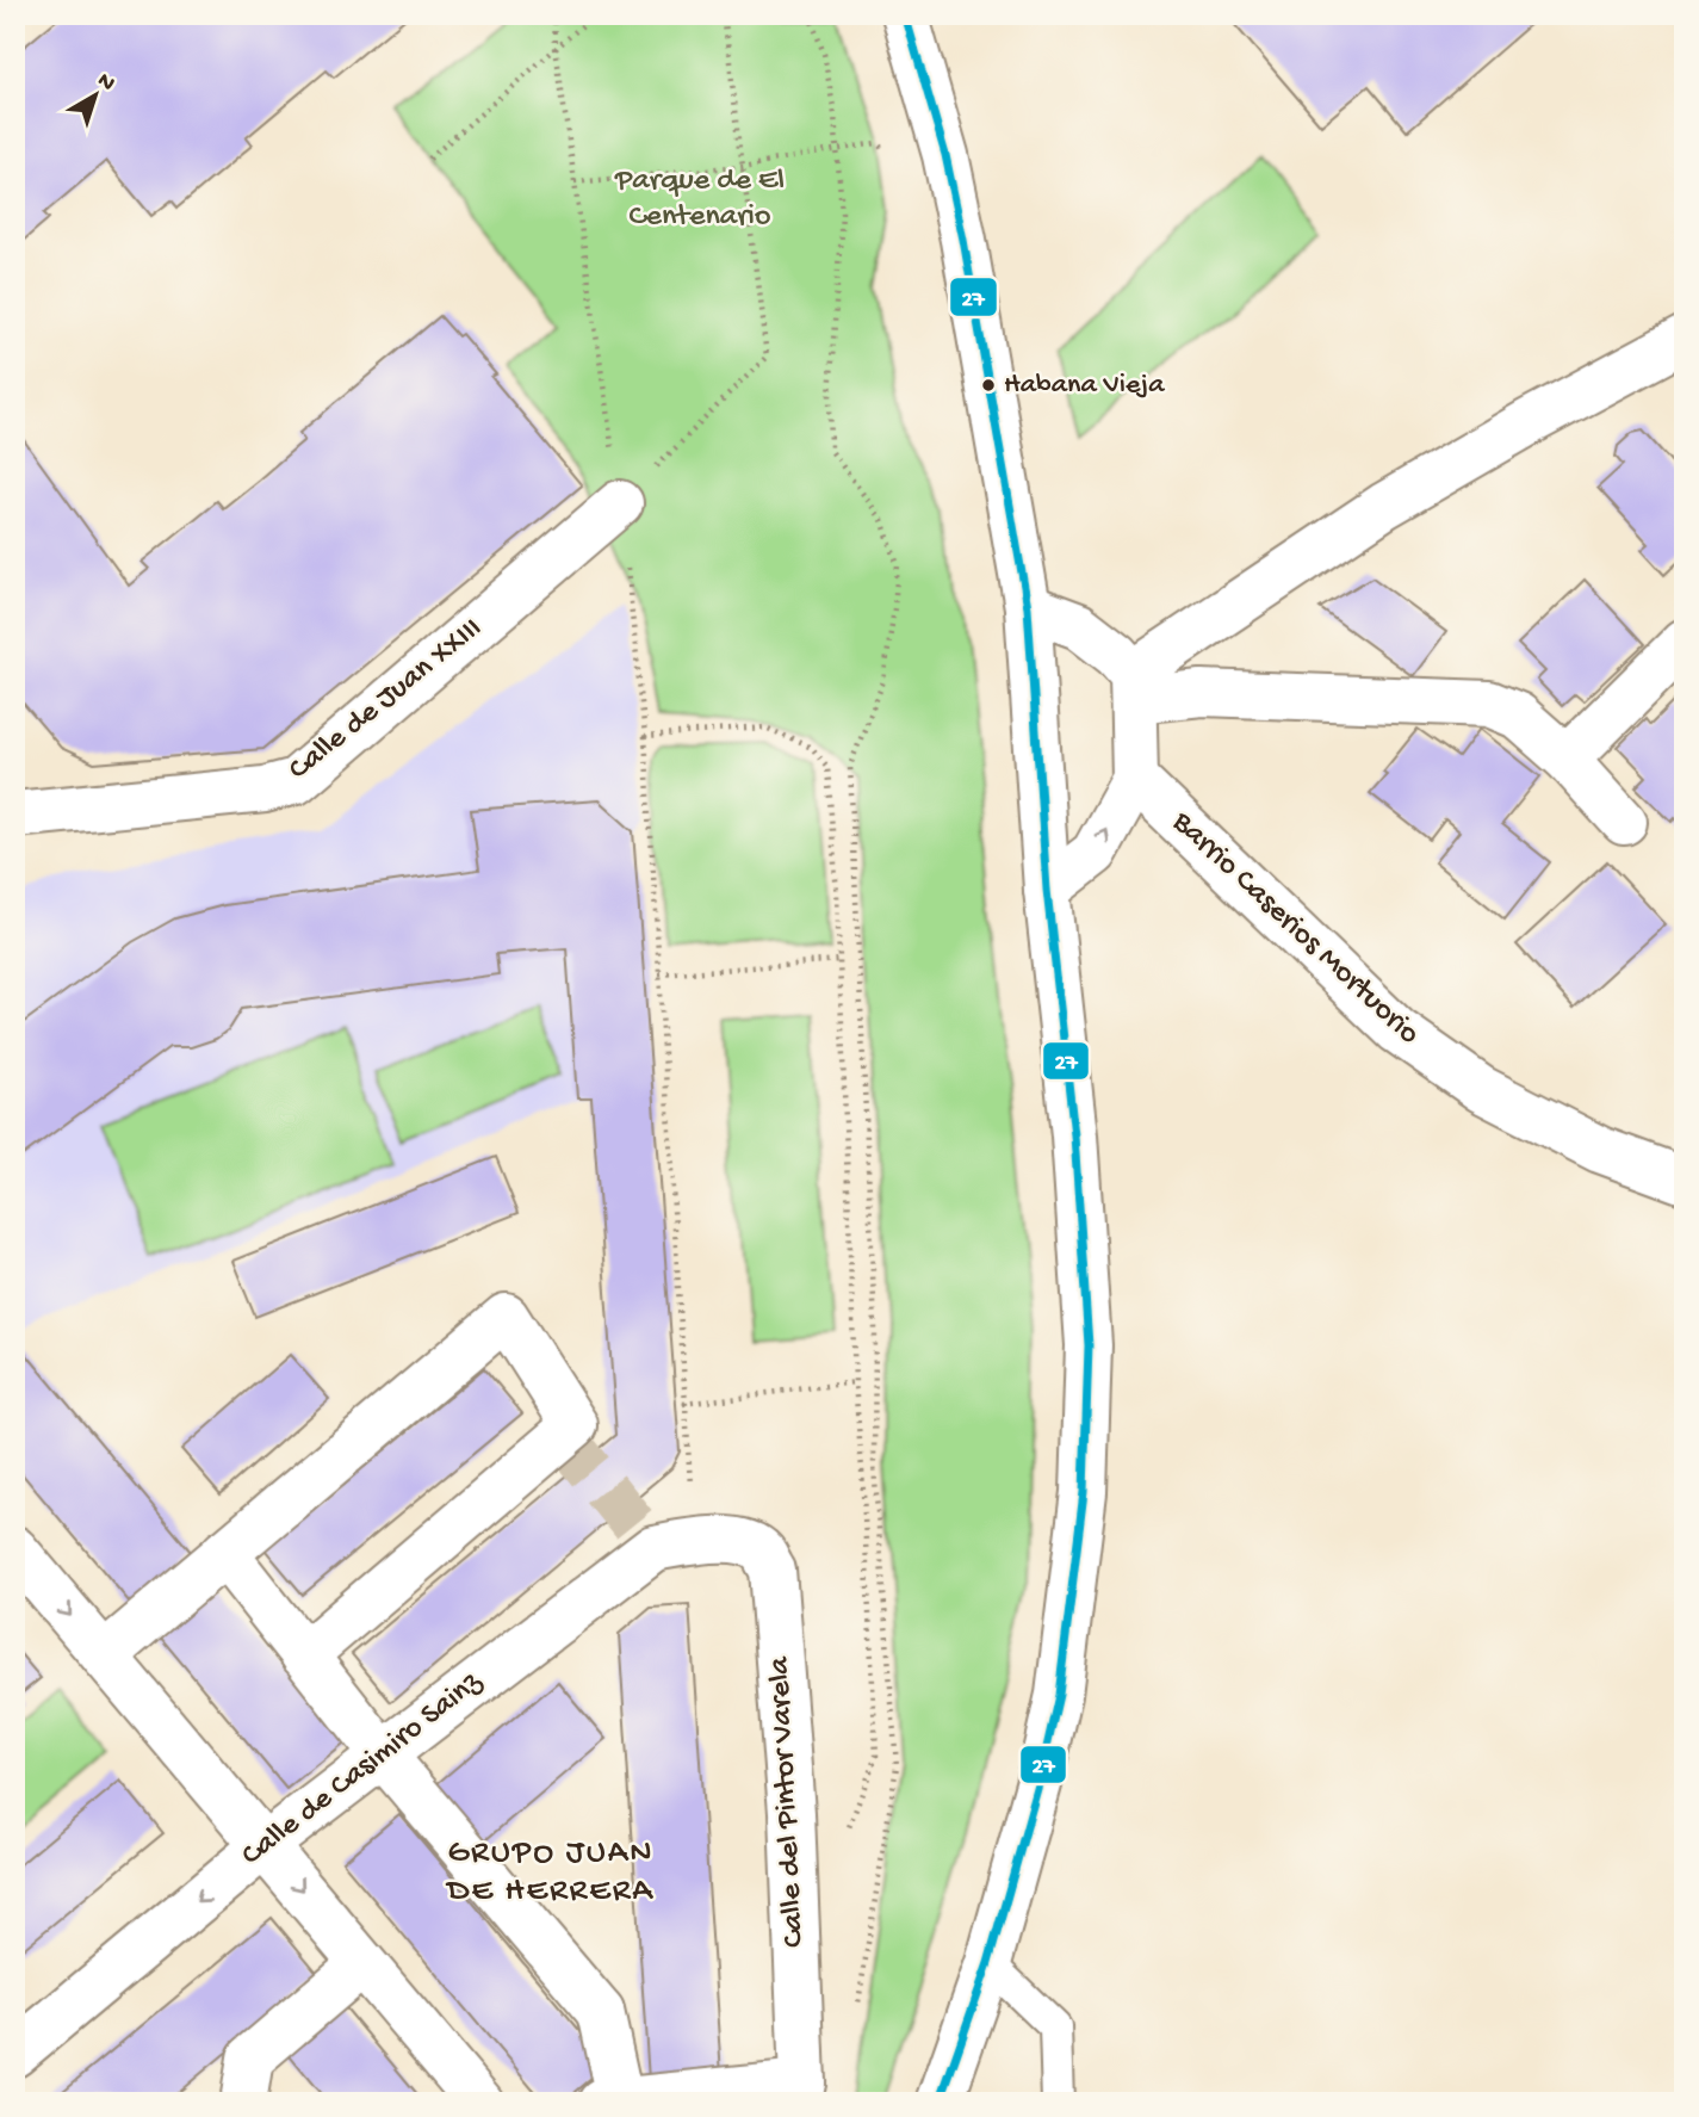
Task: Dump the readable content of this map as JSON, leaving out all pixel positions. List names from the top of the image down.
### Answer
{
  "streets": {
    "street": [
      "Calle de Juan XXIII",
      "Barrio Caserios Mortuorio",
      "Calle de Casimiro Sainz",
      "Calle del Pintor Varela"
    ]
  },
  "crossings": [
    ["Calle de Casimiro Sainz", "Calle del Pintor Varela"]
  ],
  "districts": ["GRUPO JUAN DE HERRERA"],
  "parks": ["Parque de El Centenario"],
  "places": ["Habana Vieja"],
  "lines": ["transit line 27"],
  "north": "top right"
}
